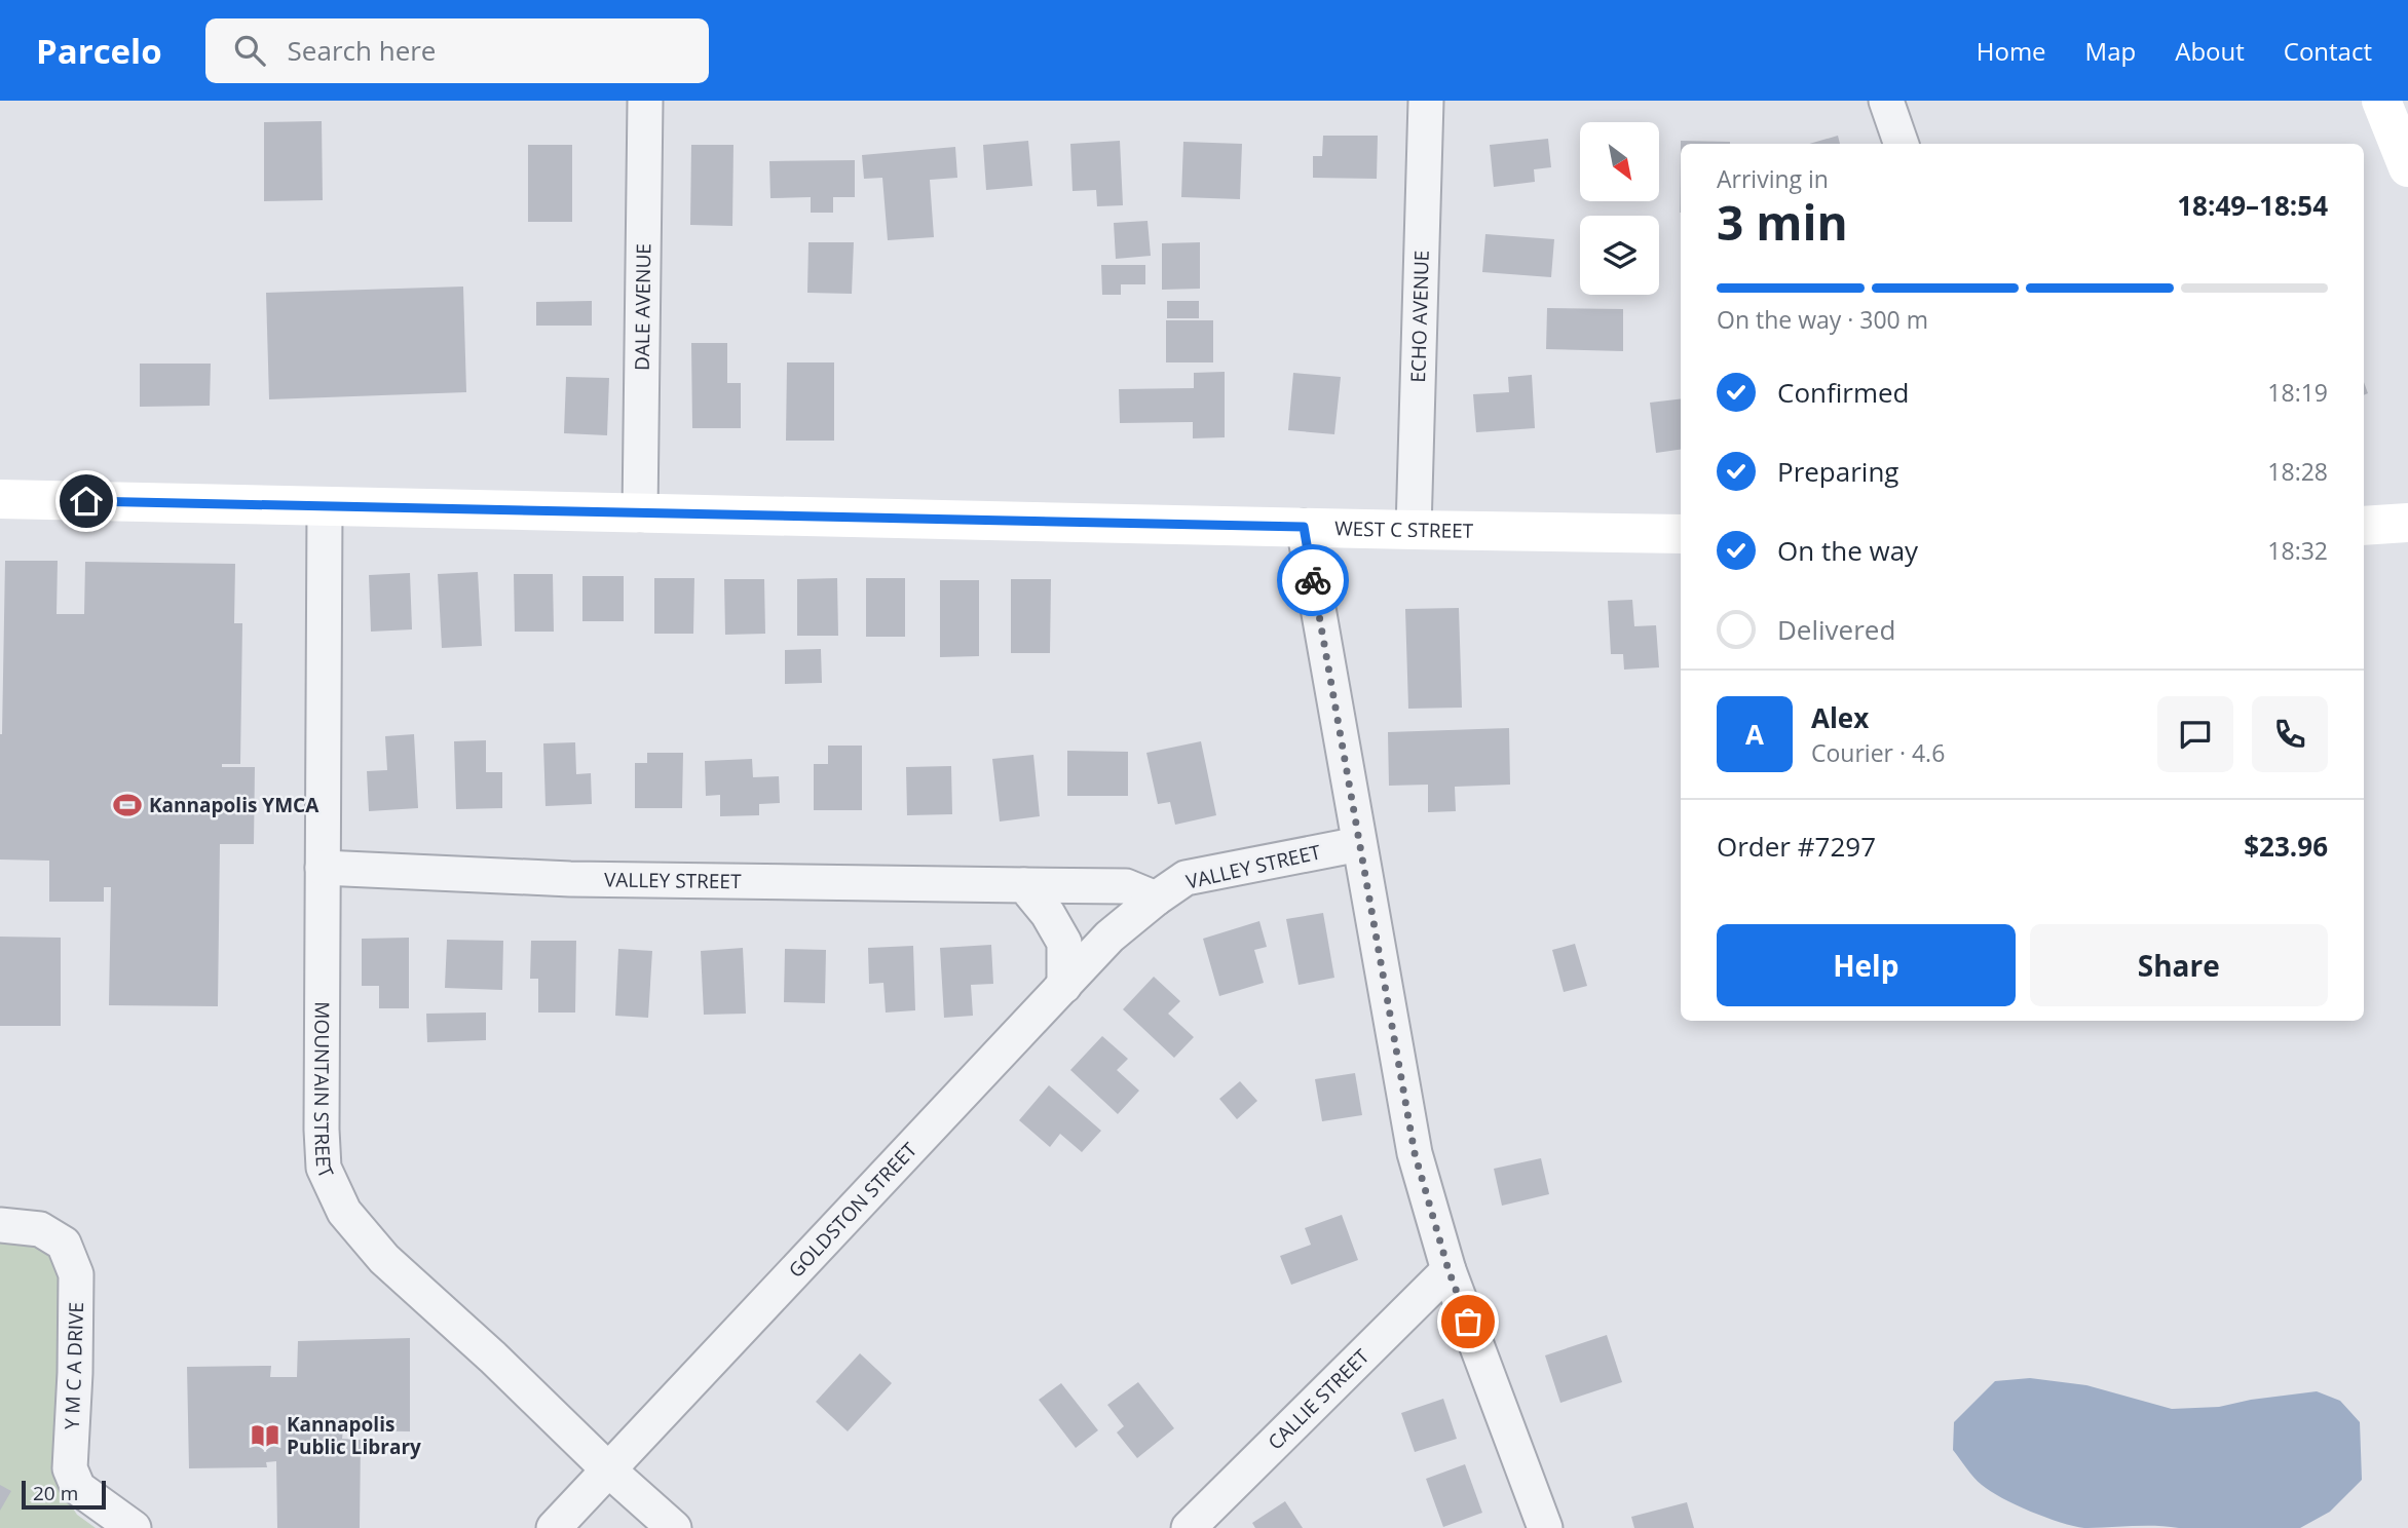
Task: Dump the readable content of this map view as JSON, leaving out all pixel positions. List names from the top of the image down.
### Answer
{
  "streets": {
    "main road": ["WEST C STREET"],
    "street": [
      "DALE AVENUE",
      "ECHO AVENUE",
      "VALLEY STREET",
      "MOUNTAIN STREET",
      "GOLDSTON STREET",
      "Y M C A DRIVE",
      "CALLIE STREET"
    ]
  },
  "crossings": [
    ["DALE AVENUE", "WEST C STREET"],
    ["ECHO AVENUE", "WEST C STREET"],
    ["WEST C STREET", "MOUNTAIN STREET"],
    ["VALLEY STREET", "MOUNTAIN STREET"],
    ["VALLEY STREET", "GOLDSTON STREET"],
    ["MOUNTAIN STREET", "GOLDSTON STREET"]
  ],
  "places": {
    "sports": ["Kannapolis YMCA"],
    "library": ["Kannapolis Public Library"]
  },
  "scale_bar": "20 m",
  "north": "bottom right",
  "page": {
    "header": "Parcelo",
    "search": "Search here",
    "nav": [
      "Home",
      "Map",
      "About",
      "Contact"
    ],
    "heading": ["3 min", "Arriving in", "18:49–18:54"],
    "panel": [
      "Alex",
      "Courier · 4.6",
      "Order #7297",
      "$23.96"
    ],
    "bar": "On the way · 300 m",
    "list": [
      ["Confirmed", "18:19"],
      ["Preparing", "18:28"],
      ["On the way", "18:32"],
      "Delivered"
    ],
    "round": "A",
    "buttons": ["Help", "Share"],
    "scale": "20 m"
  }
}
